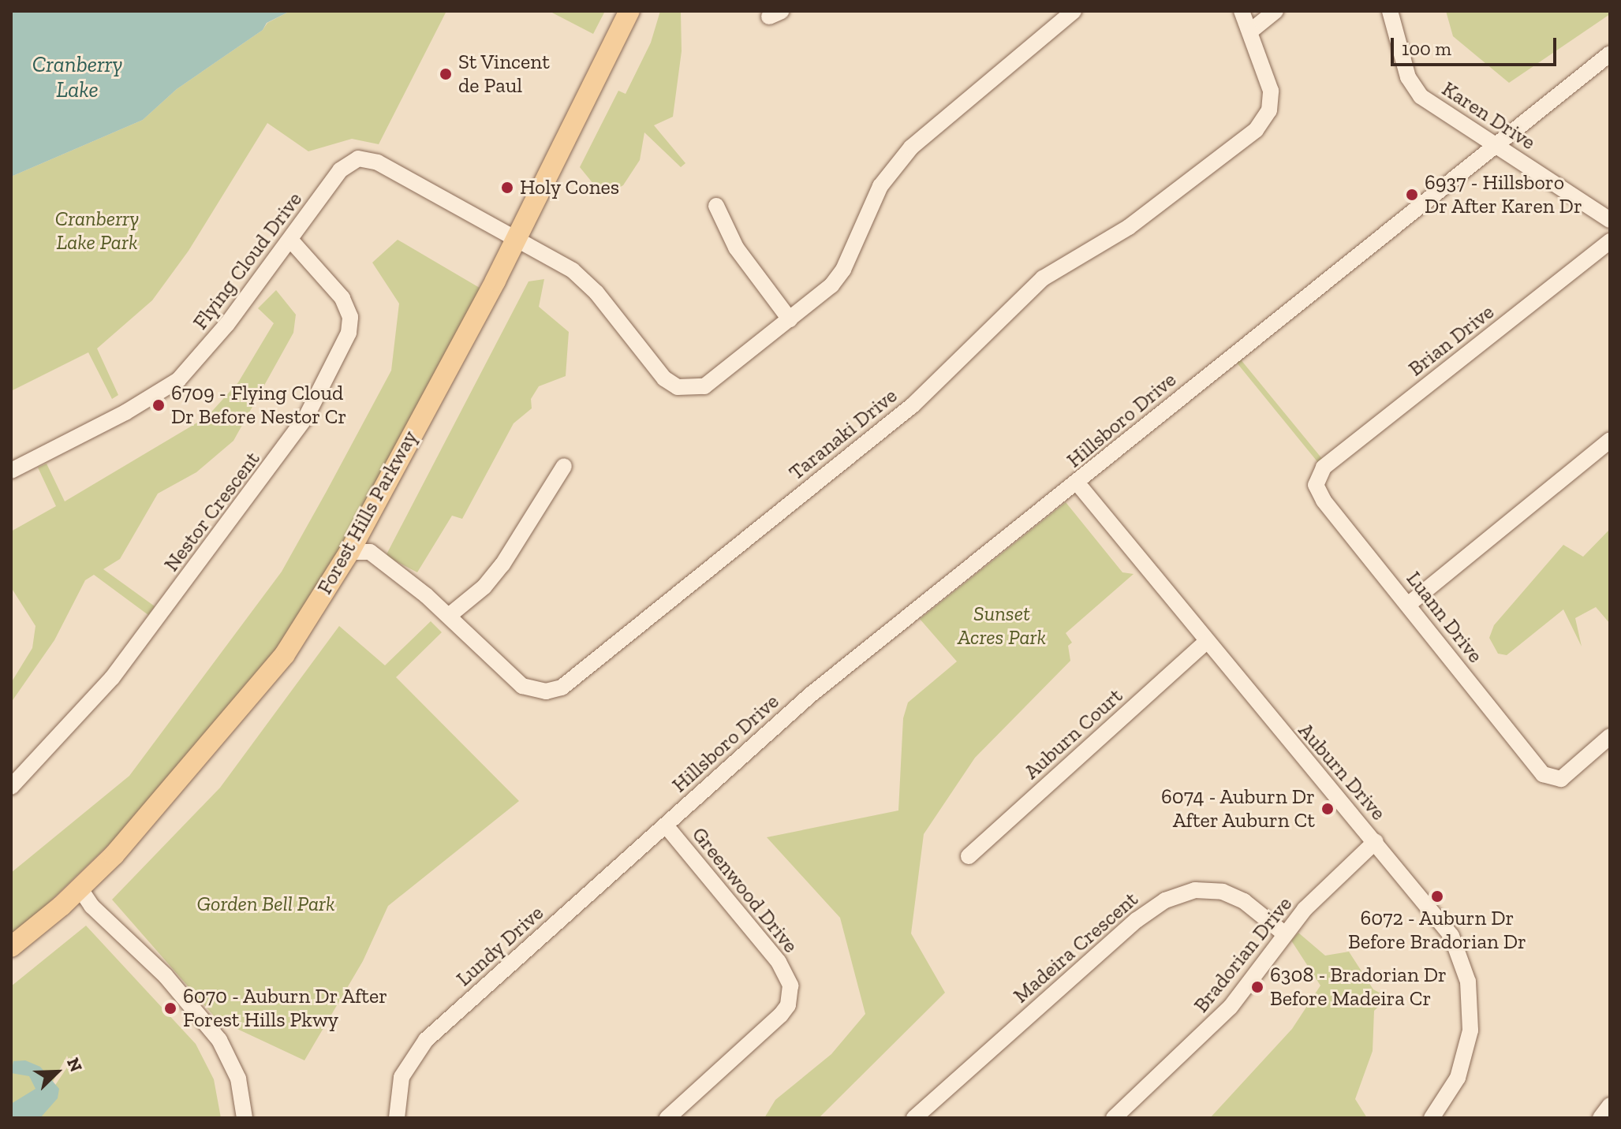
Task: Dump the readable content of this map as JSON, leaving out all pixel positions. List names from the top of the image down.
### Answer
{
  "streets": {
    "main road": ["Forest Hills Parkway"],
    "street": [
      "Karen Drive",
      "Flying Cloud Drive",
      "Brian Drive",
      "Hillsboro Drive",
      "Taranaki Drive",
      "Nestor Crescent",
      "Luann Drive",
      "Auburn Court",
      "Auburn Drive",
      "Greenwood Drive",
      "Lundy Drive",
      "Madeira Crescent",
      "Bradorian Drive"
    ]
  },
  "crossings": [
    ["Karen Drive", "Hillsboro Drive"],
    ["Flying Cloud Drive", "Nestor Crescent"],
    ["Flying Cloud Drive", "Forest Hills Parkway"],
    ["Brian Drive", "Luann Drive"],
    ["Hillsboro Drive", "Auburn Drive"],
    ["Hillsboro Drive", "Greenwood Drive"],
    ["Hillsboro Drive", "Lundy Drive"],
    ["Taranaki Drive", "Forest Hills Parkway"],
    ["Auburn Court", "Auburn Drive"],
    ["Auburn Drive", "Bradorian Drive"],
    ["Greenwood Drive", "Lundy Drive"],
    ["Madeira Crescent", "Bradorian Drive"]
  ],
  "water": ["Cranberry Lake"],
  "parks": ["Cranberry Lake Park", "Sunset Acres Park", "Gorden Bell Park"],
  "places": [
    "St Vincent de Paul",
    "Holy Cones",
    "6937 - Hillsboro Dr After Karen Dr",
    "6709 - Flying Cloud Dr Before Nestor Cr",
    "6074 - Auburn Dr After Auburn Ct",
    "6072 - Auburn Dr Before Bradorian Dr",
    "6308 - Bradorian Dr Before Madeira Cr",
    "6070 - Auburn Dr After Forest Hills Pkwy"
  ],
  "scale_bar": "100 m",
  "north": "top right"
}
